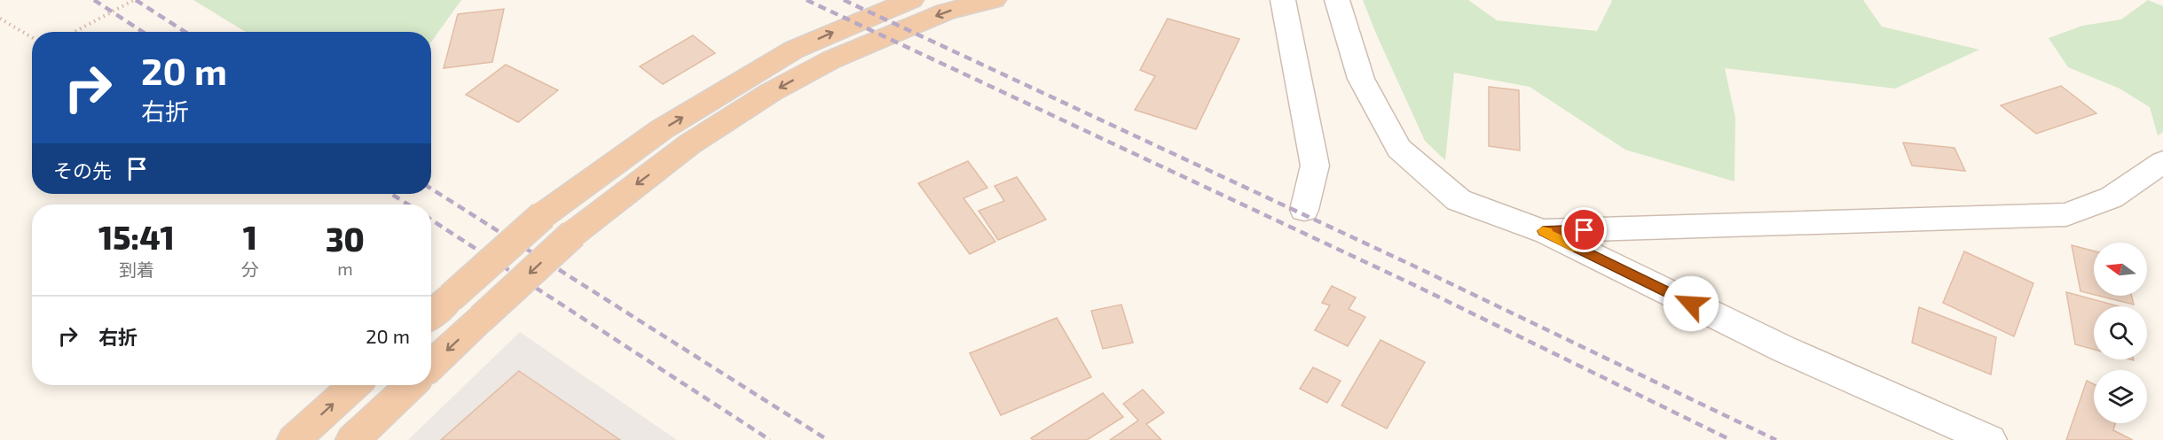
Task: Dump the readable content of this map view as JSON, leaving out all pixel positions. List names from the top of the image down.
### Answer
{
  "north": "left",
  "page": {
    "turn": ["20 m", "右折"],
    "then": "その先",
    "eta": [
      "15:41",
      "到着",
      "1",
      "分",
      "30",
      "m"
    ],
    "list": [
      {
        "name": "右折",
        "value": "20 m"
      }
    ]
  }
}
